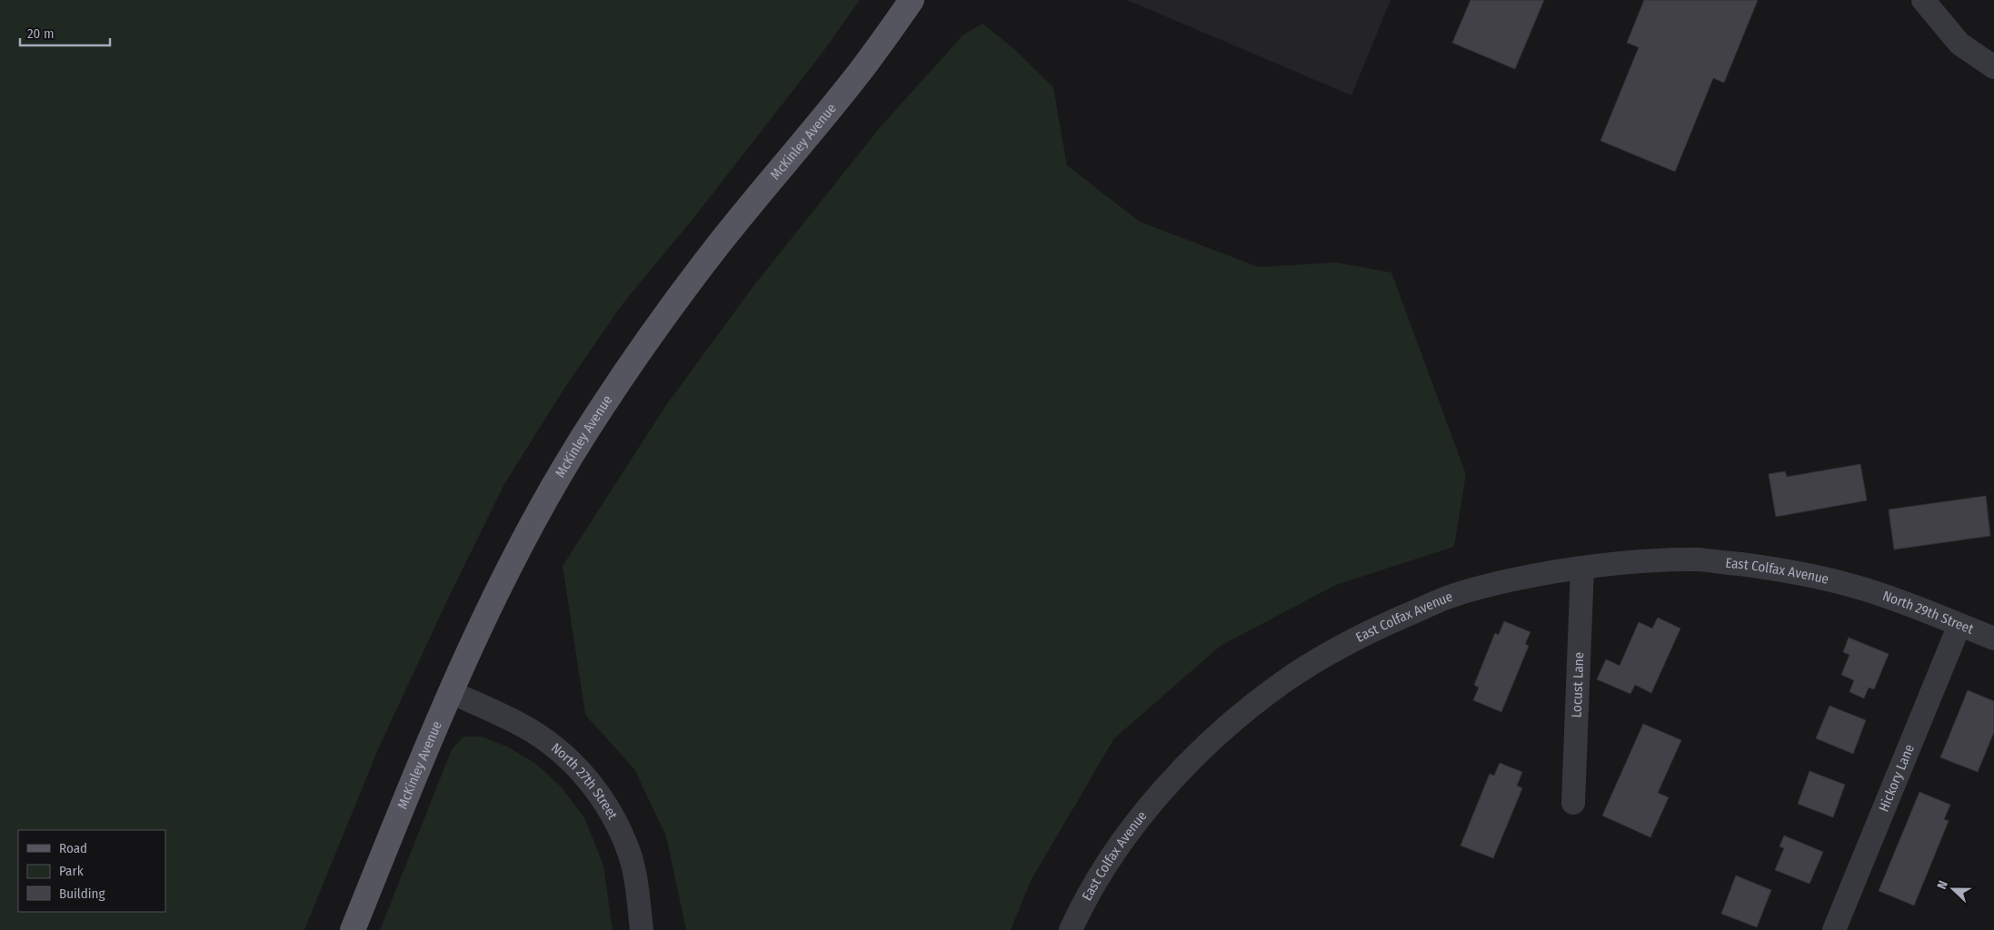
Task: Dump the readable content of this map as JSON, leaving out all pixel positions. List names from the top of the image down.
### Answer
{
  "streets": {
    "main road": ["McKinley Avenue"],
    "street": [
      "East Colfax Avenue",
      "North 29th Street",
      "Locust Lane",
      "Hickory Lane",
      "North 27th Street"
    ]
  },
  "crossings": [
    ["McKinley Avenue", "North 27th Street"],
    ["East Colfax Avenue", "North 29th Street"],
    ["East Colfax Avenue", "Locust Lane"],
    ["North 29th Street", "Hickory Lane"]
  ],
  "legend": ["Road", "Park", "Building"],
  "scale_bar": "20 m",
  "north": "left"
}
